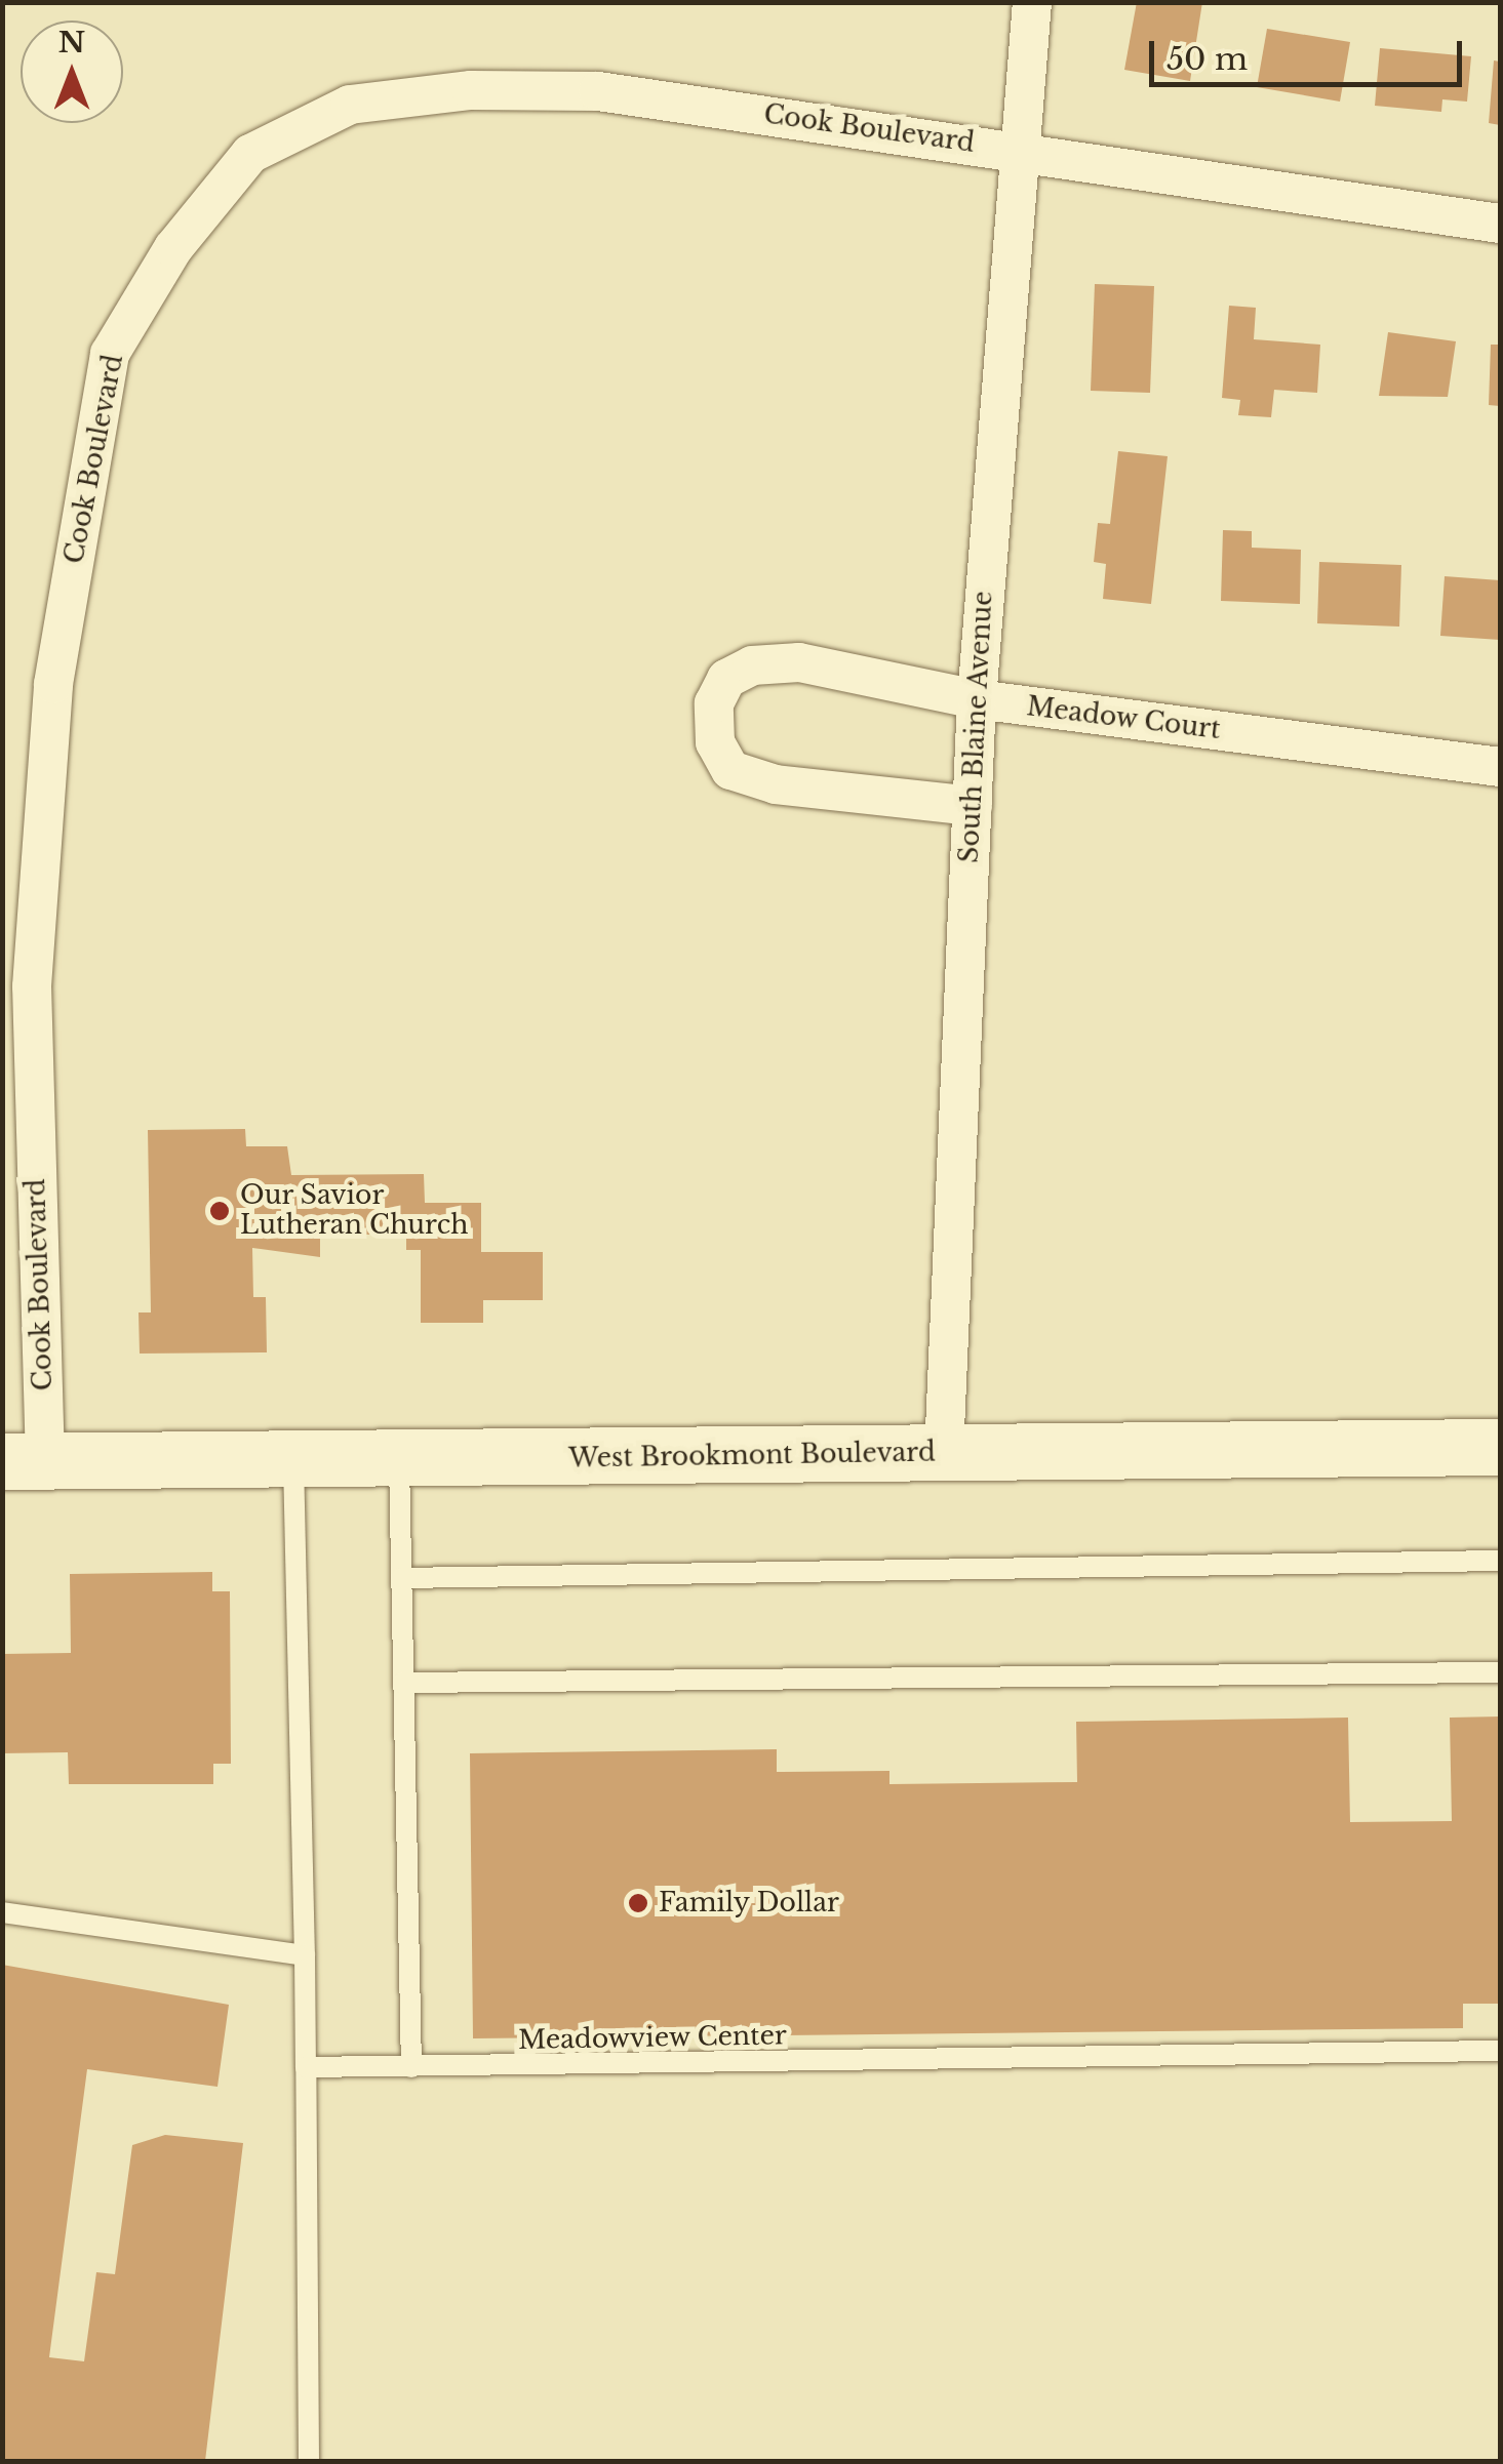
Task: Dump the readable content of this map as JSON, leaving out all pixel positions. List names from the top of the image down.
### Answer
{
  "streets": {
    "main road": ["West Brookmont Boulevard"],
    "street": ["Cook Boulevard", "Meadow Court", "South Blaine Avenue"],
    "lane": ["Meadowview Center"]
  },
  "crossings": [
    ["Cook Boulevard", "South Blaine Avenue"],
    ["Cook Boulevard", "West Brookmont Boulevard"],
    ["Meadow Court", "South Blaine Avenue"],
    ["South Blaine Avenue", "West Brookmont Boulevard"]
  ],
  "places": ["Our Savior Lutheran Church", "Family Dollar"],
  "scale_bar": "50 m",
  "north": "top"
}
